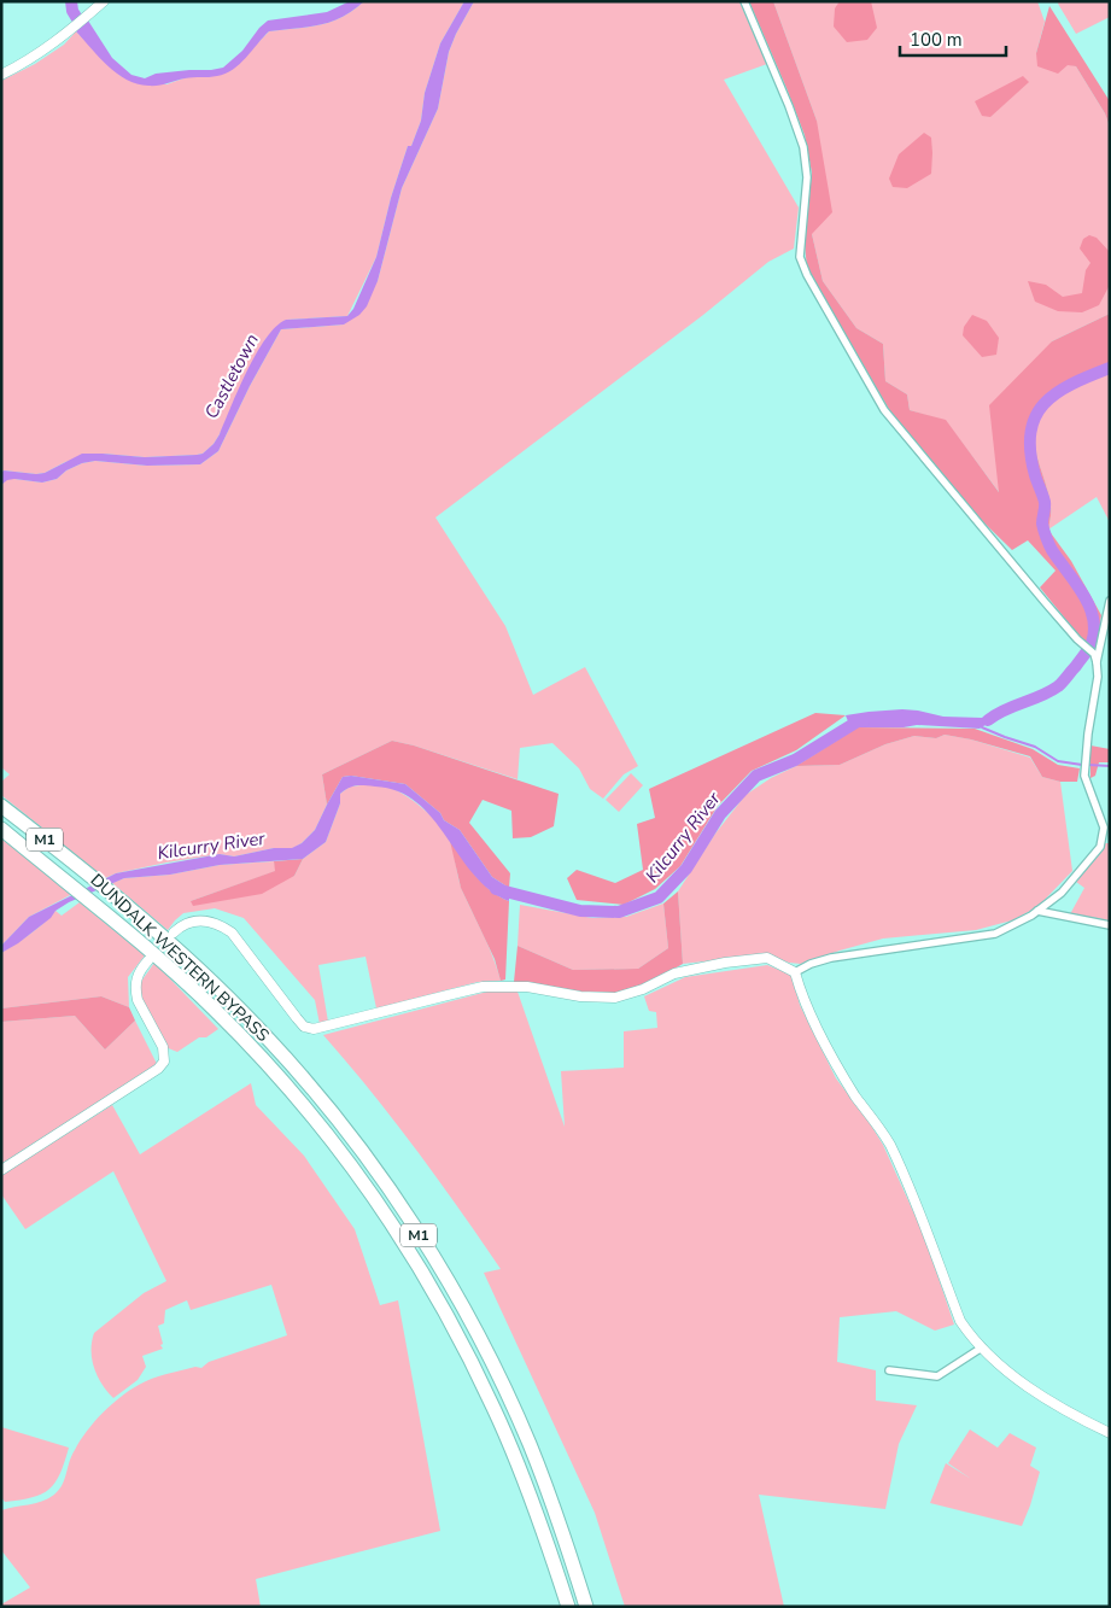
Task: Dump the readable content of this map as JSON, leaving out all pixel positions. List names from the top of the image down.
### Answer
{
  "streets": {
    "highway": ["M1", "DUNDALK WESTERN BYPASS"]
  },
  "water": ["Castletown", "Kilcurry River"],
  "scale_bar": "100 m"
}
